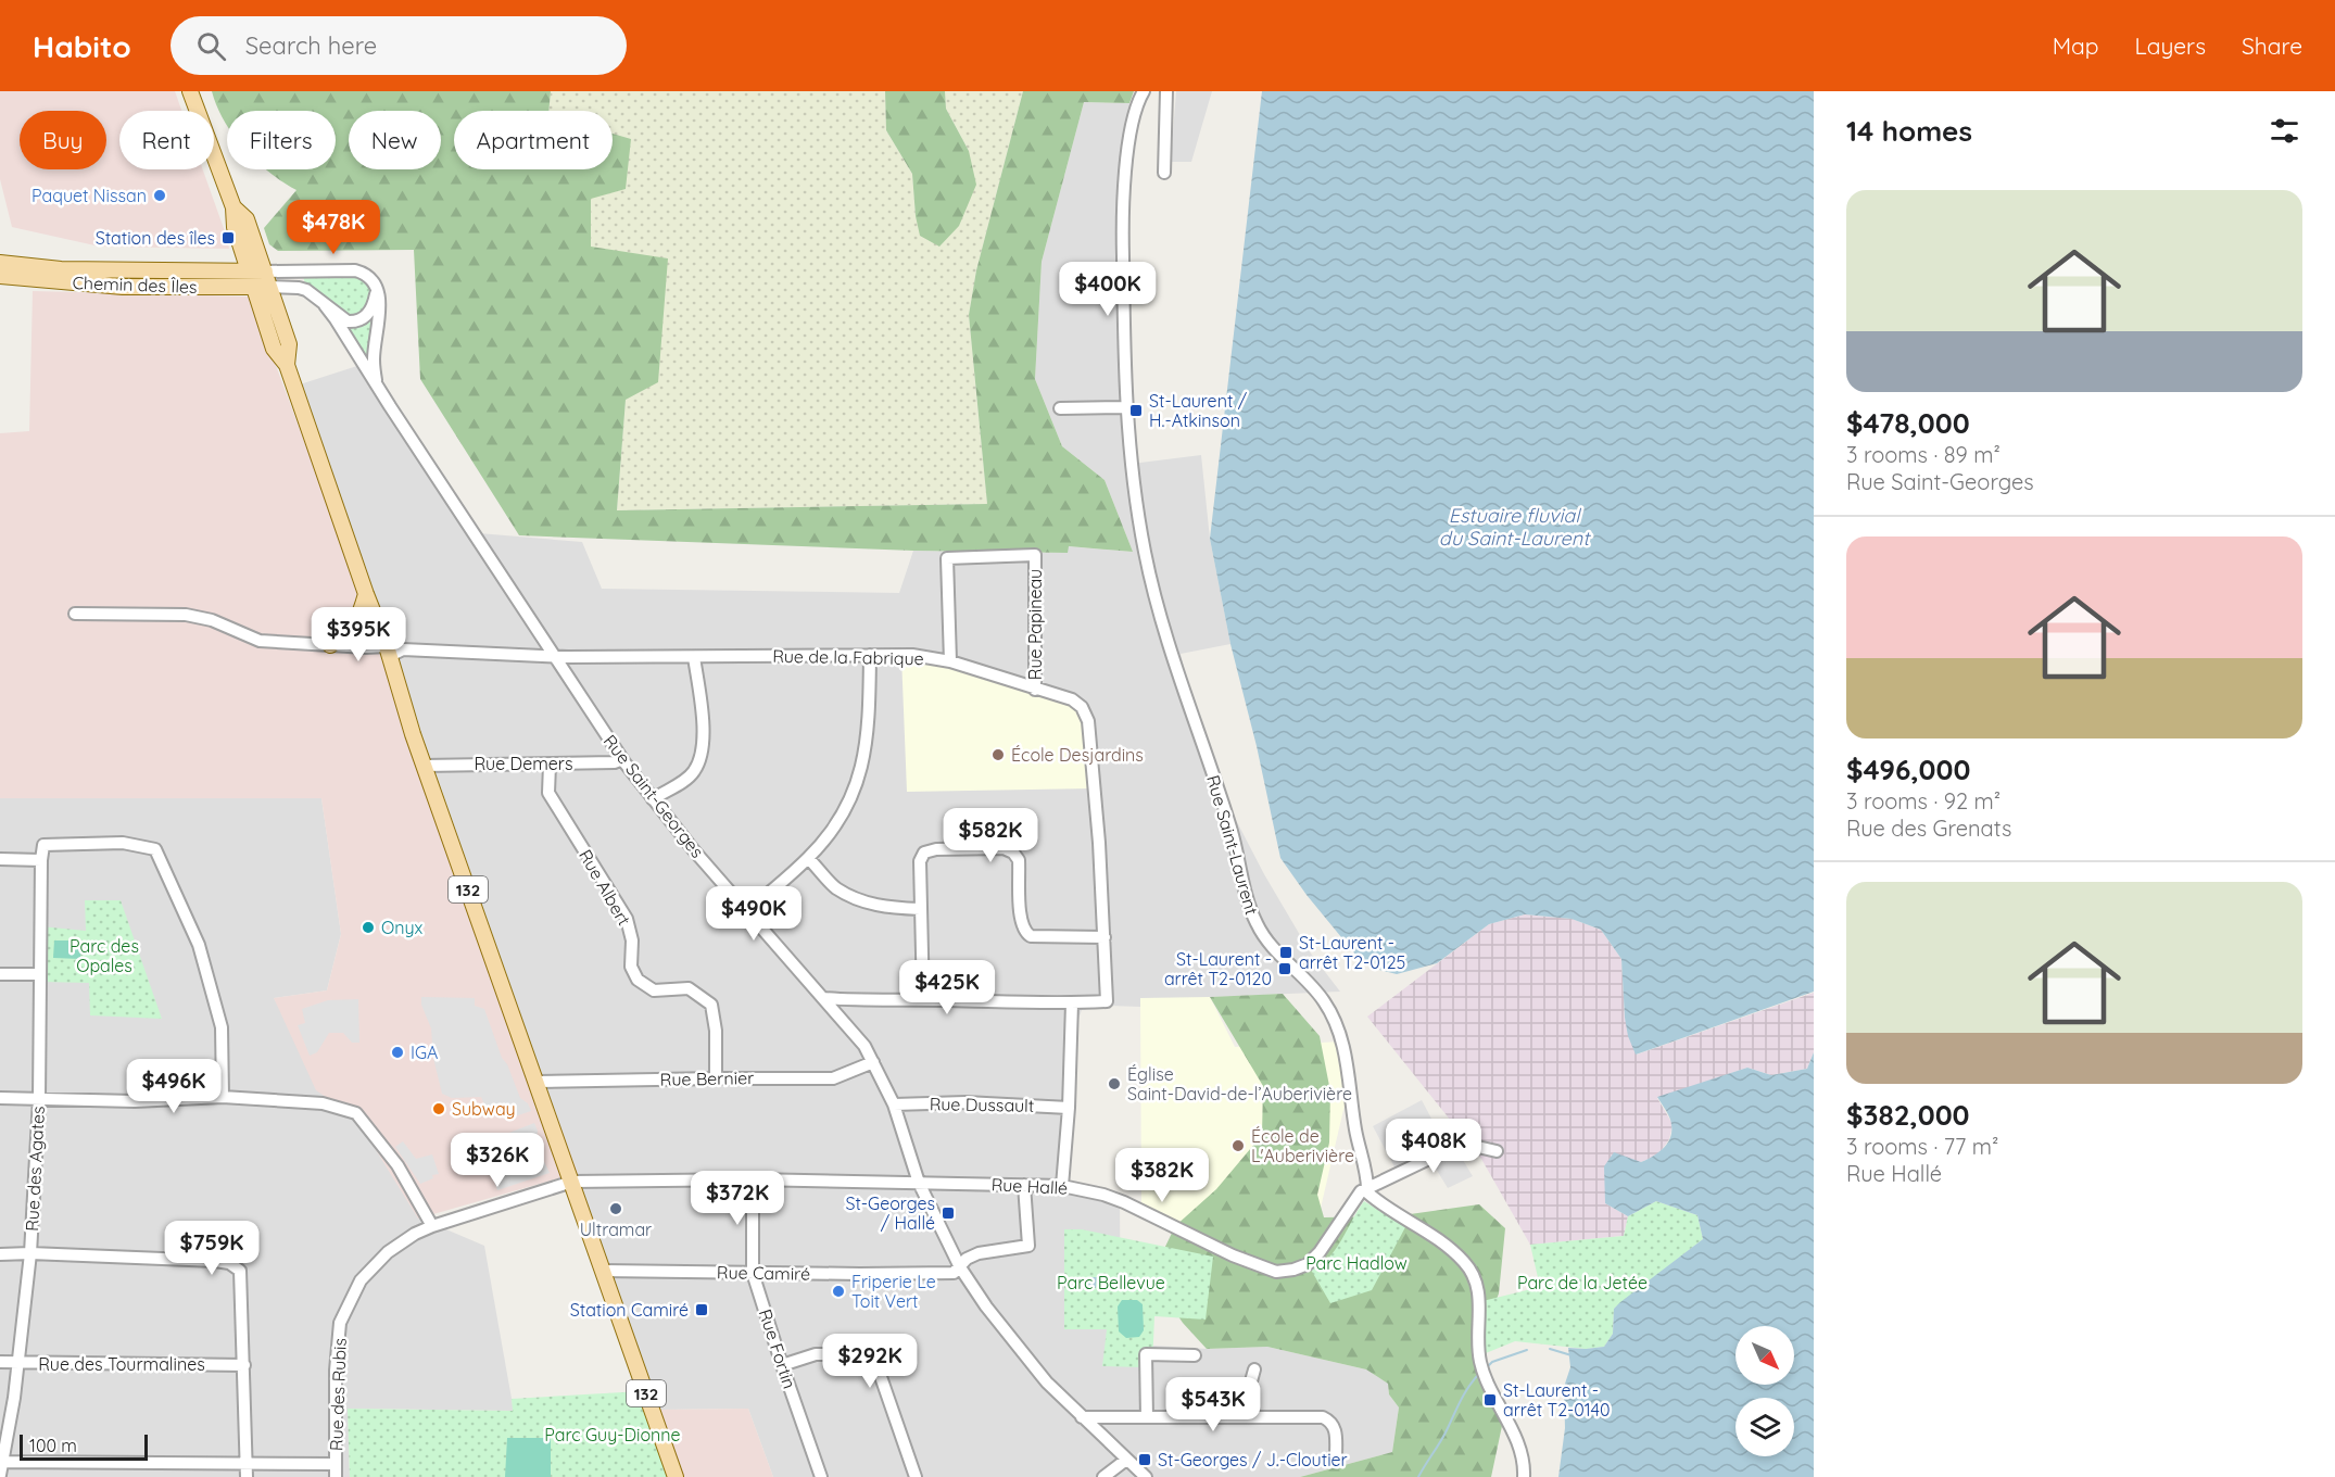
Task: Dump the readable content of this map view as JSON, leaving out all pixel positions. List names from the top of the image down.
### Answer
{
  "streets": {
    "main road": ["Chemin des Îles", "132"],
    "street": [
      "Rue Papineau",
      "Rue de la Fabrique",
      "Rue Demers",
      "Rue Saint-Georges",
      "Rue Saint-Laurent",
      "Rue Albert",
      "Rue Bernier",
      "Rue Dussault",
      "Rue des Agates",
      "Rue Hallé",
      "Rue Camiré",
      "Rue Fortin",
      "Rue des Tourmalines",
      "Rue des Rubis"
    ]
  },
  "crossings": [
    ["Chemin des Îles", "Rue Saint-Georges"],
    ["Chemin des Îles", "132"],
    ["Rue Papineau", "Rue de la Fabrique"],
    ["Rue de la Fabrique", "Rue Saint-Georges"],
    ["Rue de la Fabrique", "132"],
    ["Rue Demers", "Rue Saint-Georges"],
    ["Rue Demers", "Rue Albert"],
    ["Rue Demers", "132"],
    ["Rue Saint-Georges", "132"],
    ["Rue Saint-Georges", "Rue Bernier"],
    ["Rue Saint-Georges", "Rue Dussault"],
    ["Rue Saint-Georges", "Rue Hallé"],
    ["Rue Saint-Georges", "Rue Camiré"],
    ["Rue Saint-Laurent", "Rue Hallé"],
    ["Rue Albert", "Rue Bernier"],
    ["132", "Rue Bernier"],
    ["132", "Rue Hallé"],
    ["132", "Rue Camiré"],
    ["132", "Rue des Rubis"],
    ["Rue des Agates", "Rue des Tourmalines"],
    ["Rue Hallé", "Rue Camiré"],
    ["Rue Hallé", "Rue Fortin"],
    ["Rue Hallé", "Rue des Rubis"],
    ["Rue Camiré", "Rue Fortin"]
  ],
  "water": ["Estuaire fluvial du Saint-Laurent"],
  "parks": [
    "Parc des Opales",
    "Parc Hadlow",
    "Parc Bellevue",
    "Parc de la Jetée",
    "Parc Guy-Dionne"
  ],
  "places": {
    "other": [
      "Paquet Nissan",
      "École Desjardins",
      "Onyx",
      "IGA",
      "Église Saint-David-de-l’Auberivière",
      "Subway",
      "École de L'Auberivière",
      "Ultramar",
      "Friperie Le Toit Vert"
    ],
    "transit": [
      "Station des îles",
      "St-Laurent / H.-Atkinson",
      "St-Laurent - arrêt T2-0125",
      "St-Laurent - arrêt T2-0120",
      "St-Georges / Hallé",
      "Station Camiré",
      "St-Laurent - arrêt T2-0140",
      "St-Georges / J.-Cloutier"
    ]
  },
  "scale_bar": "100 m",
  "north": "bottom right",
  "page": {
    "header": "Habito",
    "search": "Search here",
    "nav": ["Map", "Layers", "Share"],
    "heading": "14 homes",
    "chip": [
      "Buy",
      "Rent",
      "Filters",
      "New",
      "Apartment"
    ],
    "list": [
      {
        "name": "$478,000",
        "note": "3 rooms · 89 m² · Rue Saint-Georges"
      },
      {
        "name": "$496,000",
        "note": "3 rooms · 92 m² · Rue des Grenats"
      },
      {
        "name": "$382,000",
        "note": "3 rooms · 77 m² · Rue Hallé"
      }
    ],
    "price": [
      "$478K",
      "$400K",
      "$395K",
      "$582K",
      "$490K",
      "$425K",
      "$496K",
      "$408K",
      "$326K",
      "$382K",
      "$372K",
      "$759K",
      "$292K",
      "$543K"
    ],
    "scale": "100 m"
  }
}
